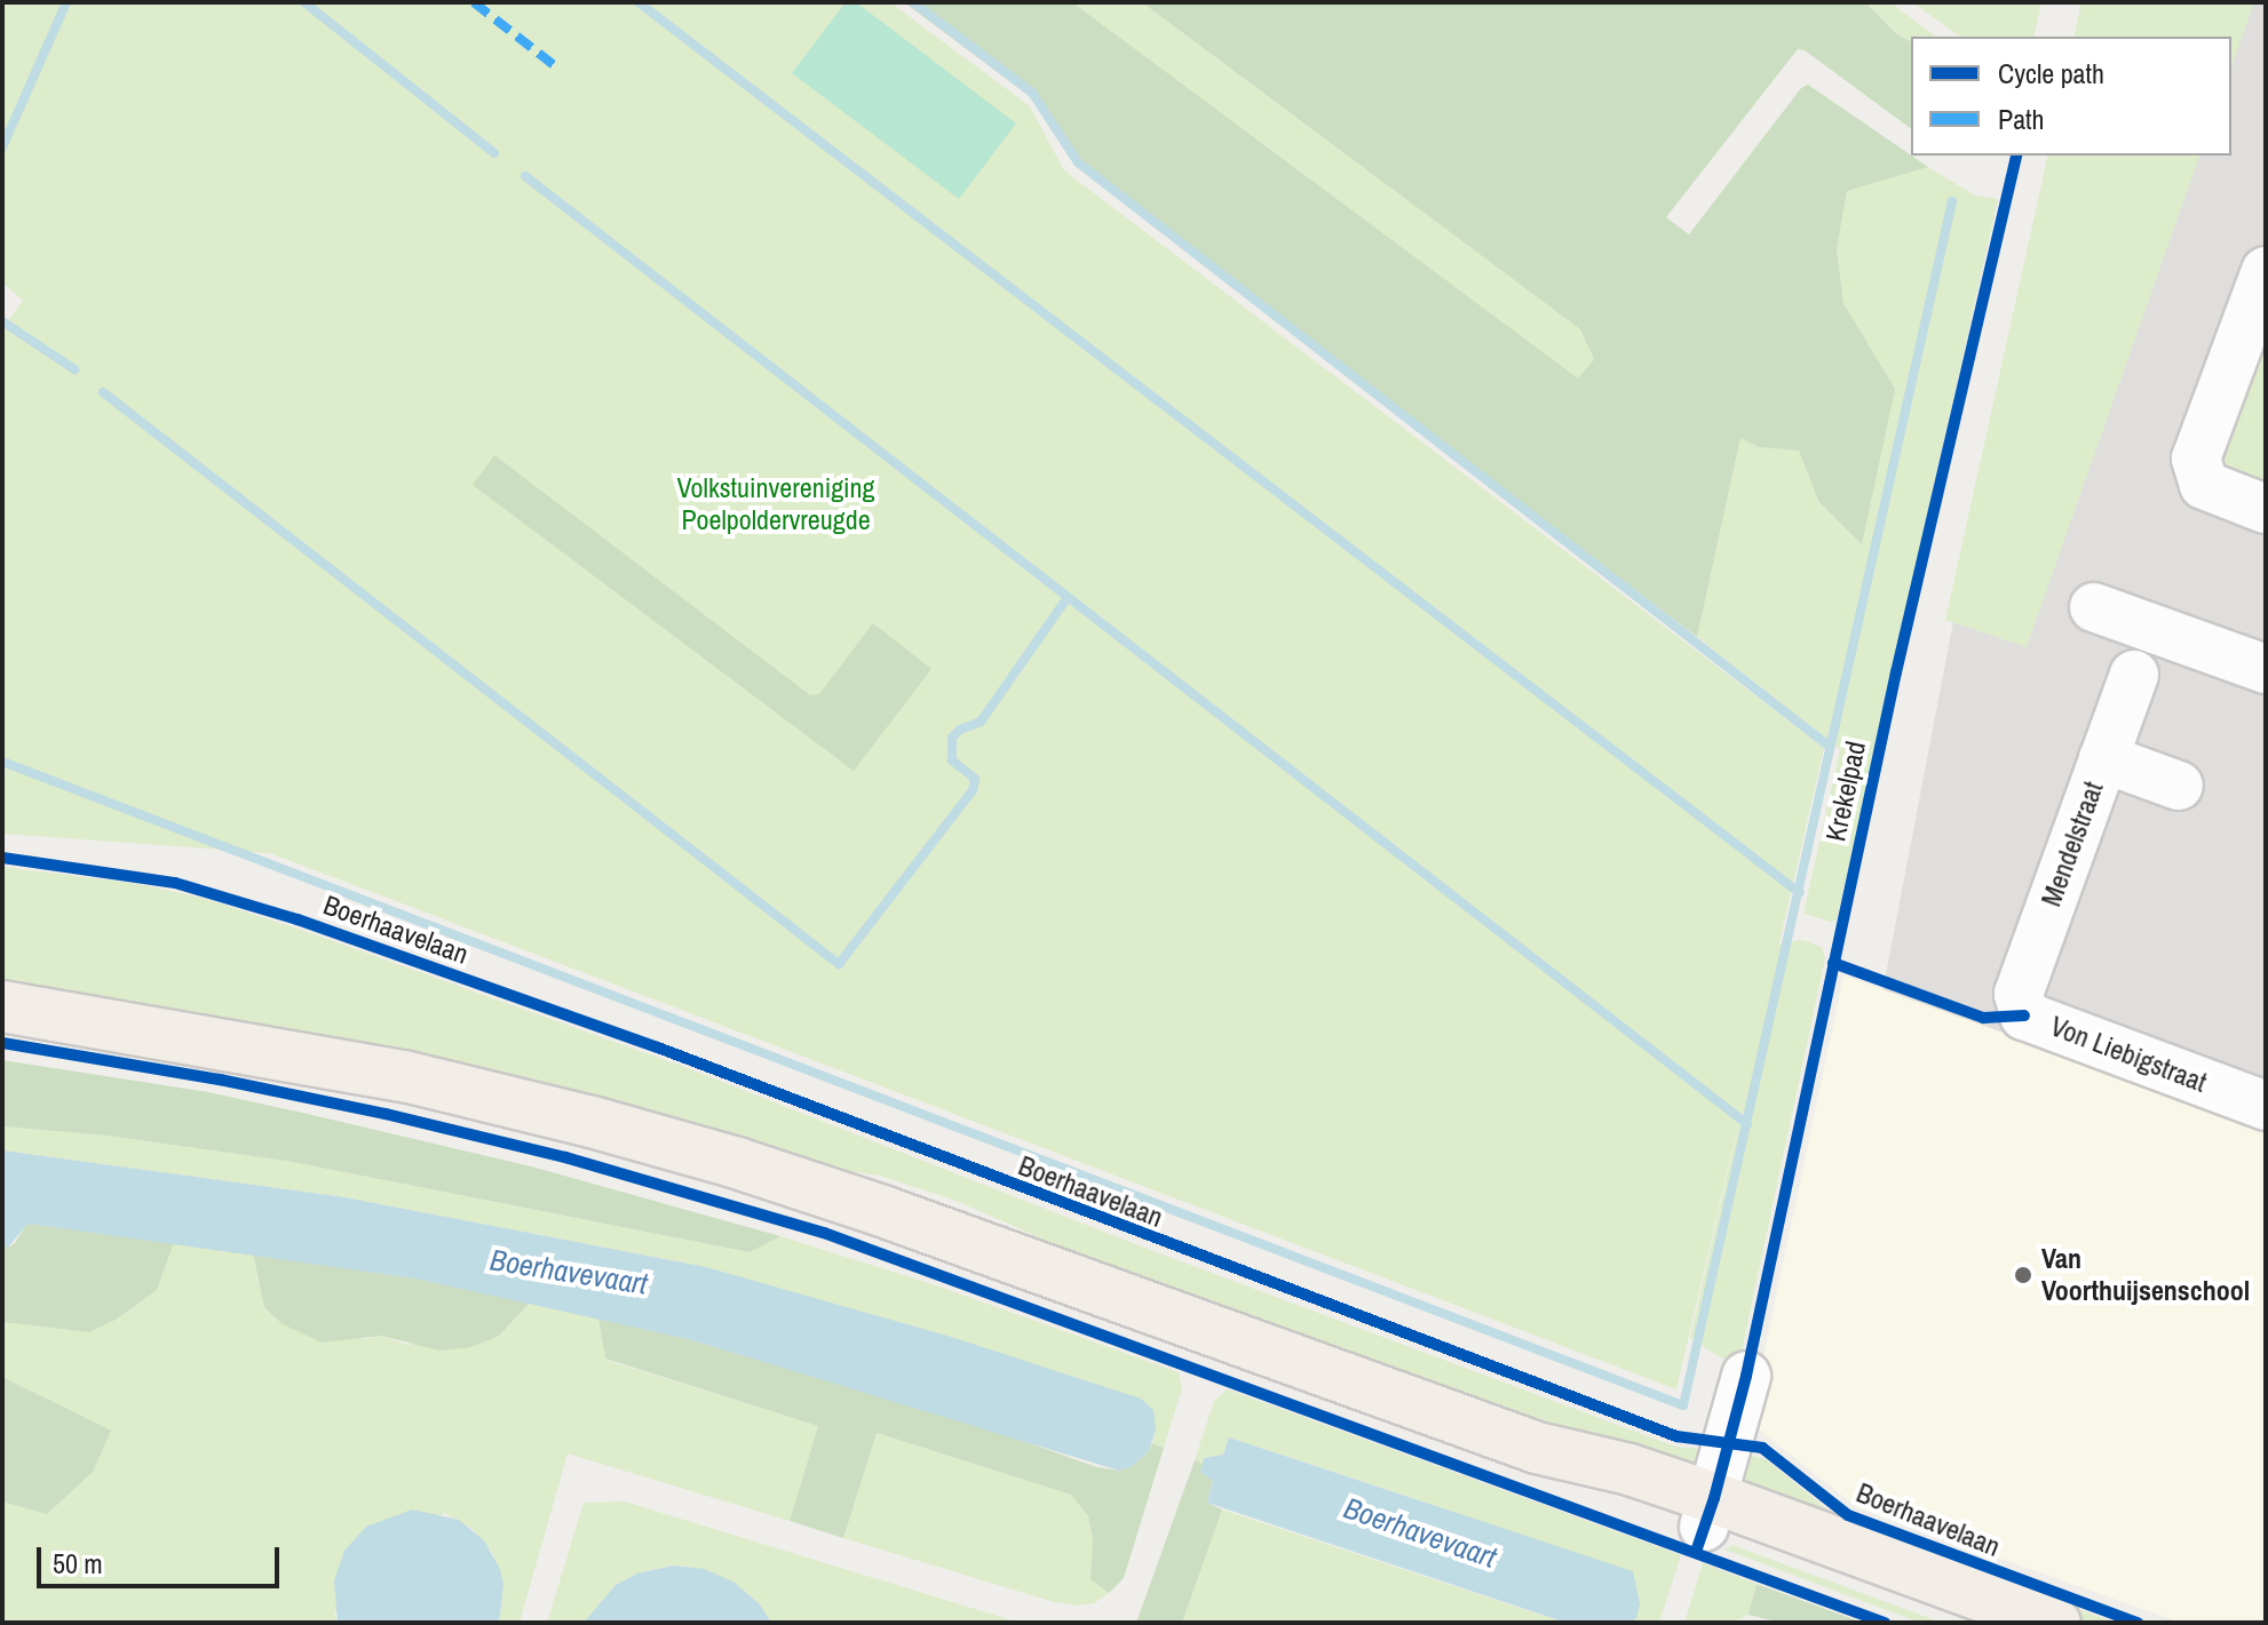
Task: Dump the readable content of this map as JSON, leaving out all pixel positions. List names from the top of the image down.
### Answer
{
  "streets": {
    "main road": ["Boerhaavelaan"],
    "street": ["Mendelstraat", "Von Liebigstraat"],
    "cycle path": ["Krekelpad"]
  },
  "crossings": [
    ["Mendelstraat", "Von Liebigstraat"]
  ],
  "water": ["Boerhavevaart"],
  "parks": ["Volkstuinvereniging Poelpoldervreugde"],
  "places": ["Van Voorthuijsenschool"],
  "legend": ["Cycle path", "Path"],
  "scale_bar": "50 m"
}
